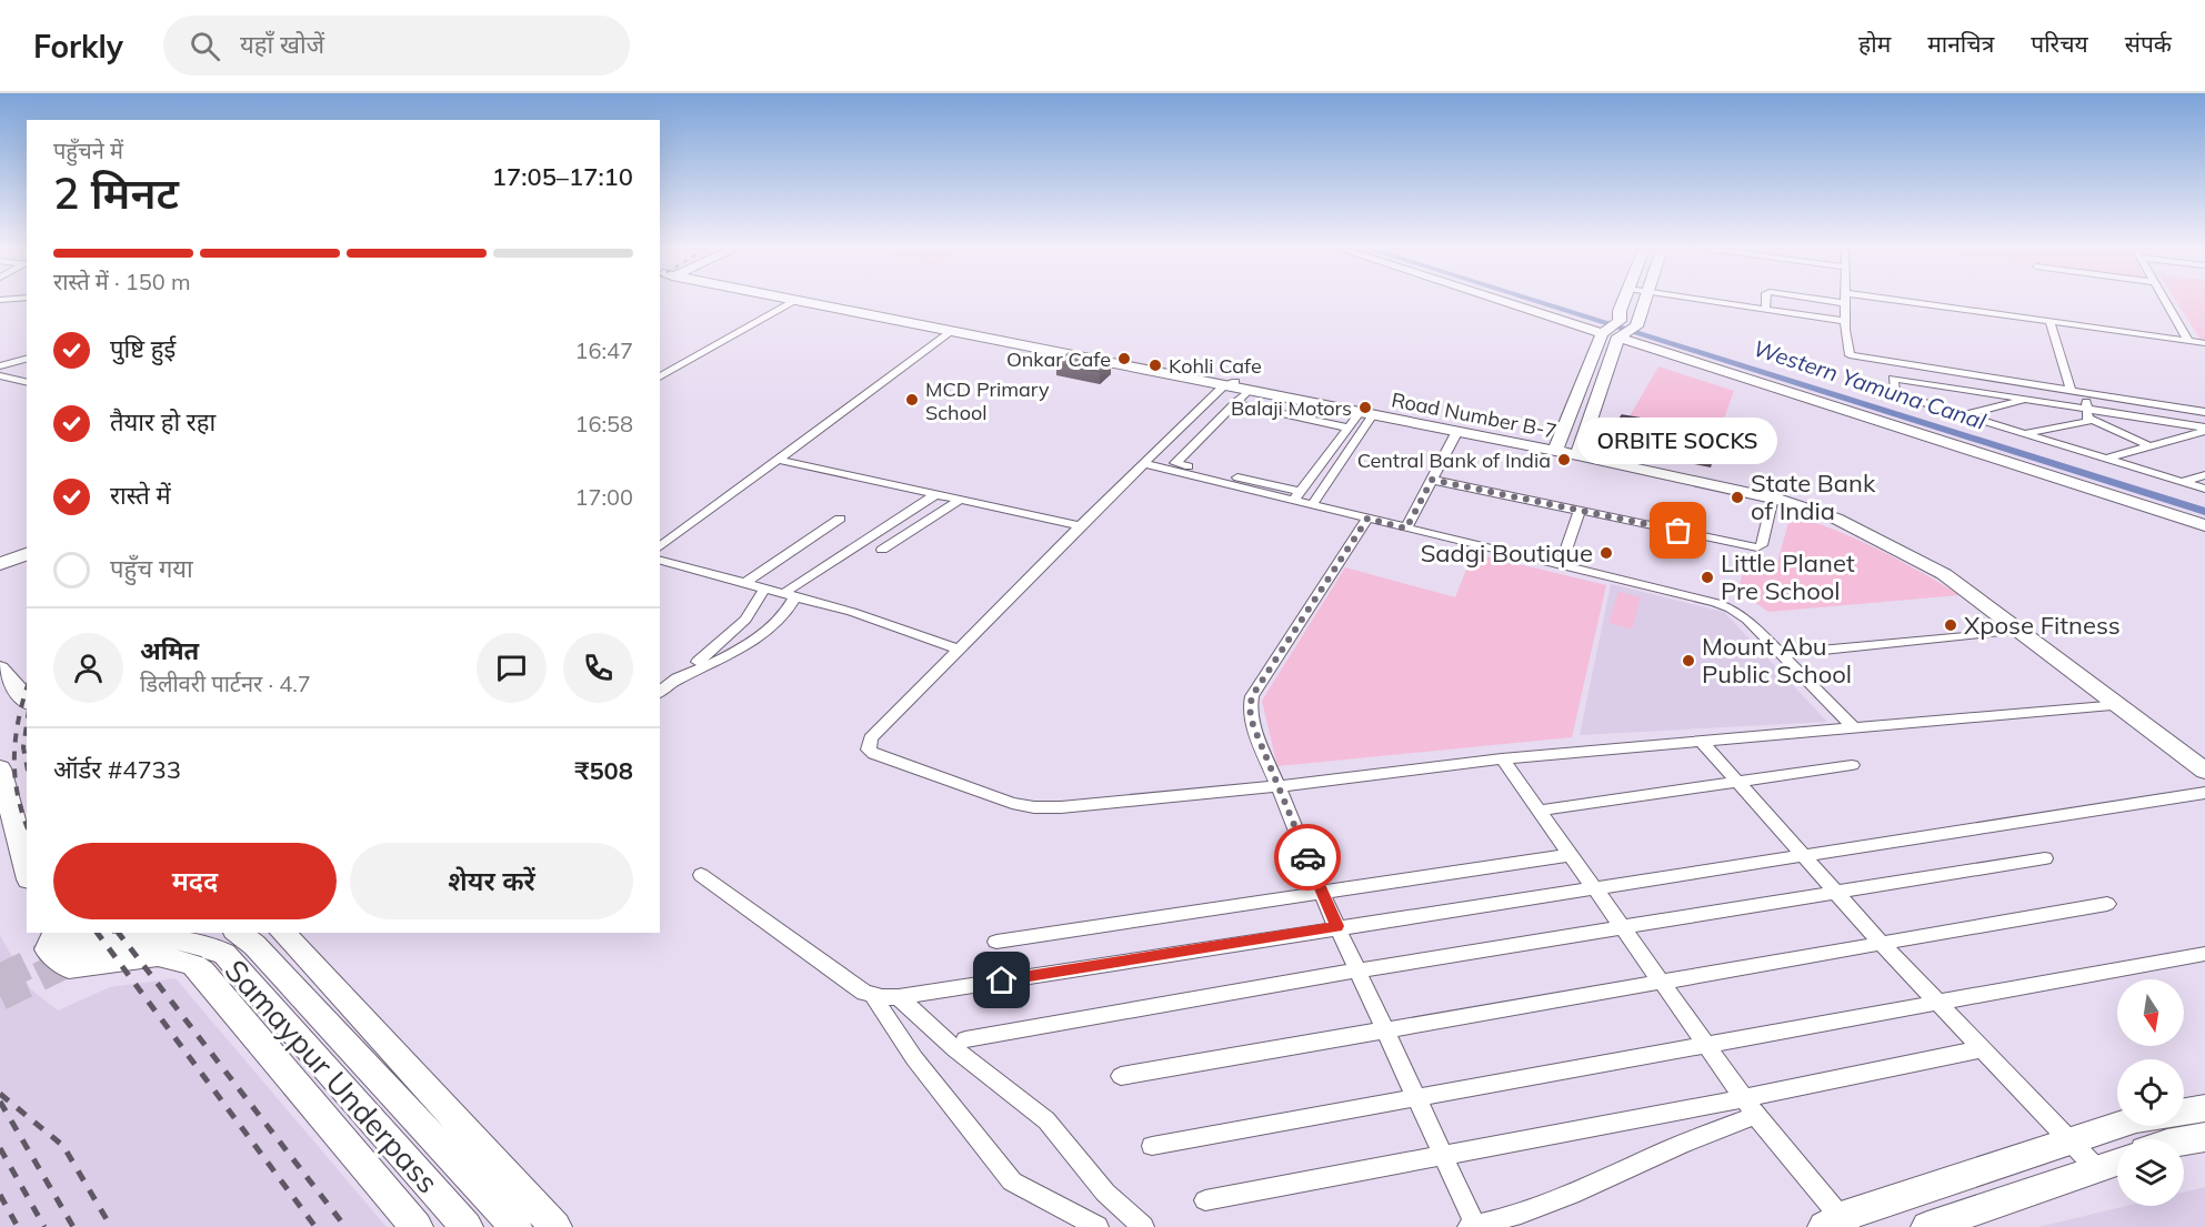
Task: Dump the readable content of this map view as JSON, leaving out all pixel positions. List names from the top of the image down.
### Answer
{
  "streets": {
    "street": ["Road Number B-7", "Samaypur Underpass"]
  },
  "water": ["Western Yamuna Canal"],
  "places": [
    "Onkar Cafe",
    "Kohli Cafe",
    "MCD Primary School",
    "Balaji Motors",
    "Central Bank of India",
    "State Bank of India",
    "ORBITE SOCKS",
    "Sadgi Boutique",
    "Little Planet Pre School",
    "Xpose Fitness",
    "Mount Abu Public School"
  ],
  "north": "bottom",
  "page": {
    "header": "Forkly",
    "search": "यहाँ खोजें",
    "nav": [
      "होम",
      "मानचित्र",
      "परिचय",
      "संपर्क"
    ],
    "heading": ["2 मिनट", "पहुँचने में", "17:05–17:10"],
    "panel": [
      "अमित",
      "डिलीवरी पार्टनर · 4.7",
      "ऑर्डर #4733",
      "₹508"
    ],
    "bar": "रास्ते में · 150 m",
    "list": [
      ["पुष्टि हुई", "16:47"],
      ["तैयार हो रहा", "16:58"],
      ["रास्ते में", "17:00"],
      "पहुँच गया"
    ],
    "bubble": "ORBITE SOCKS",
    "buttons": ["मदद", "शेयर करें"]
  }
}
